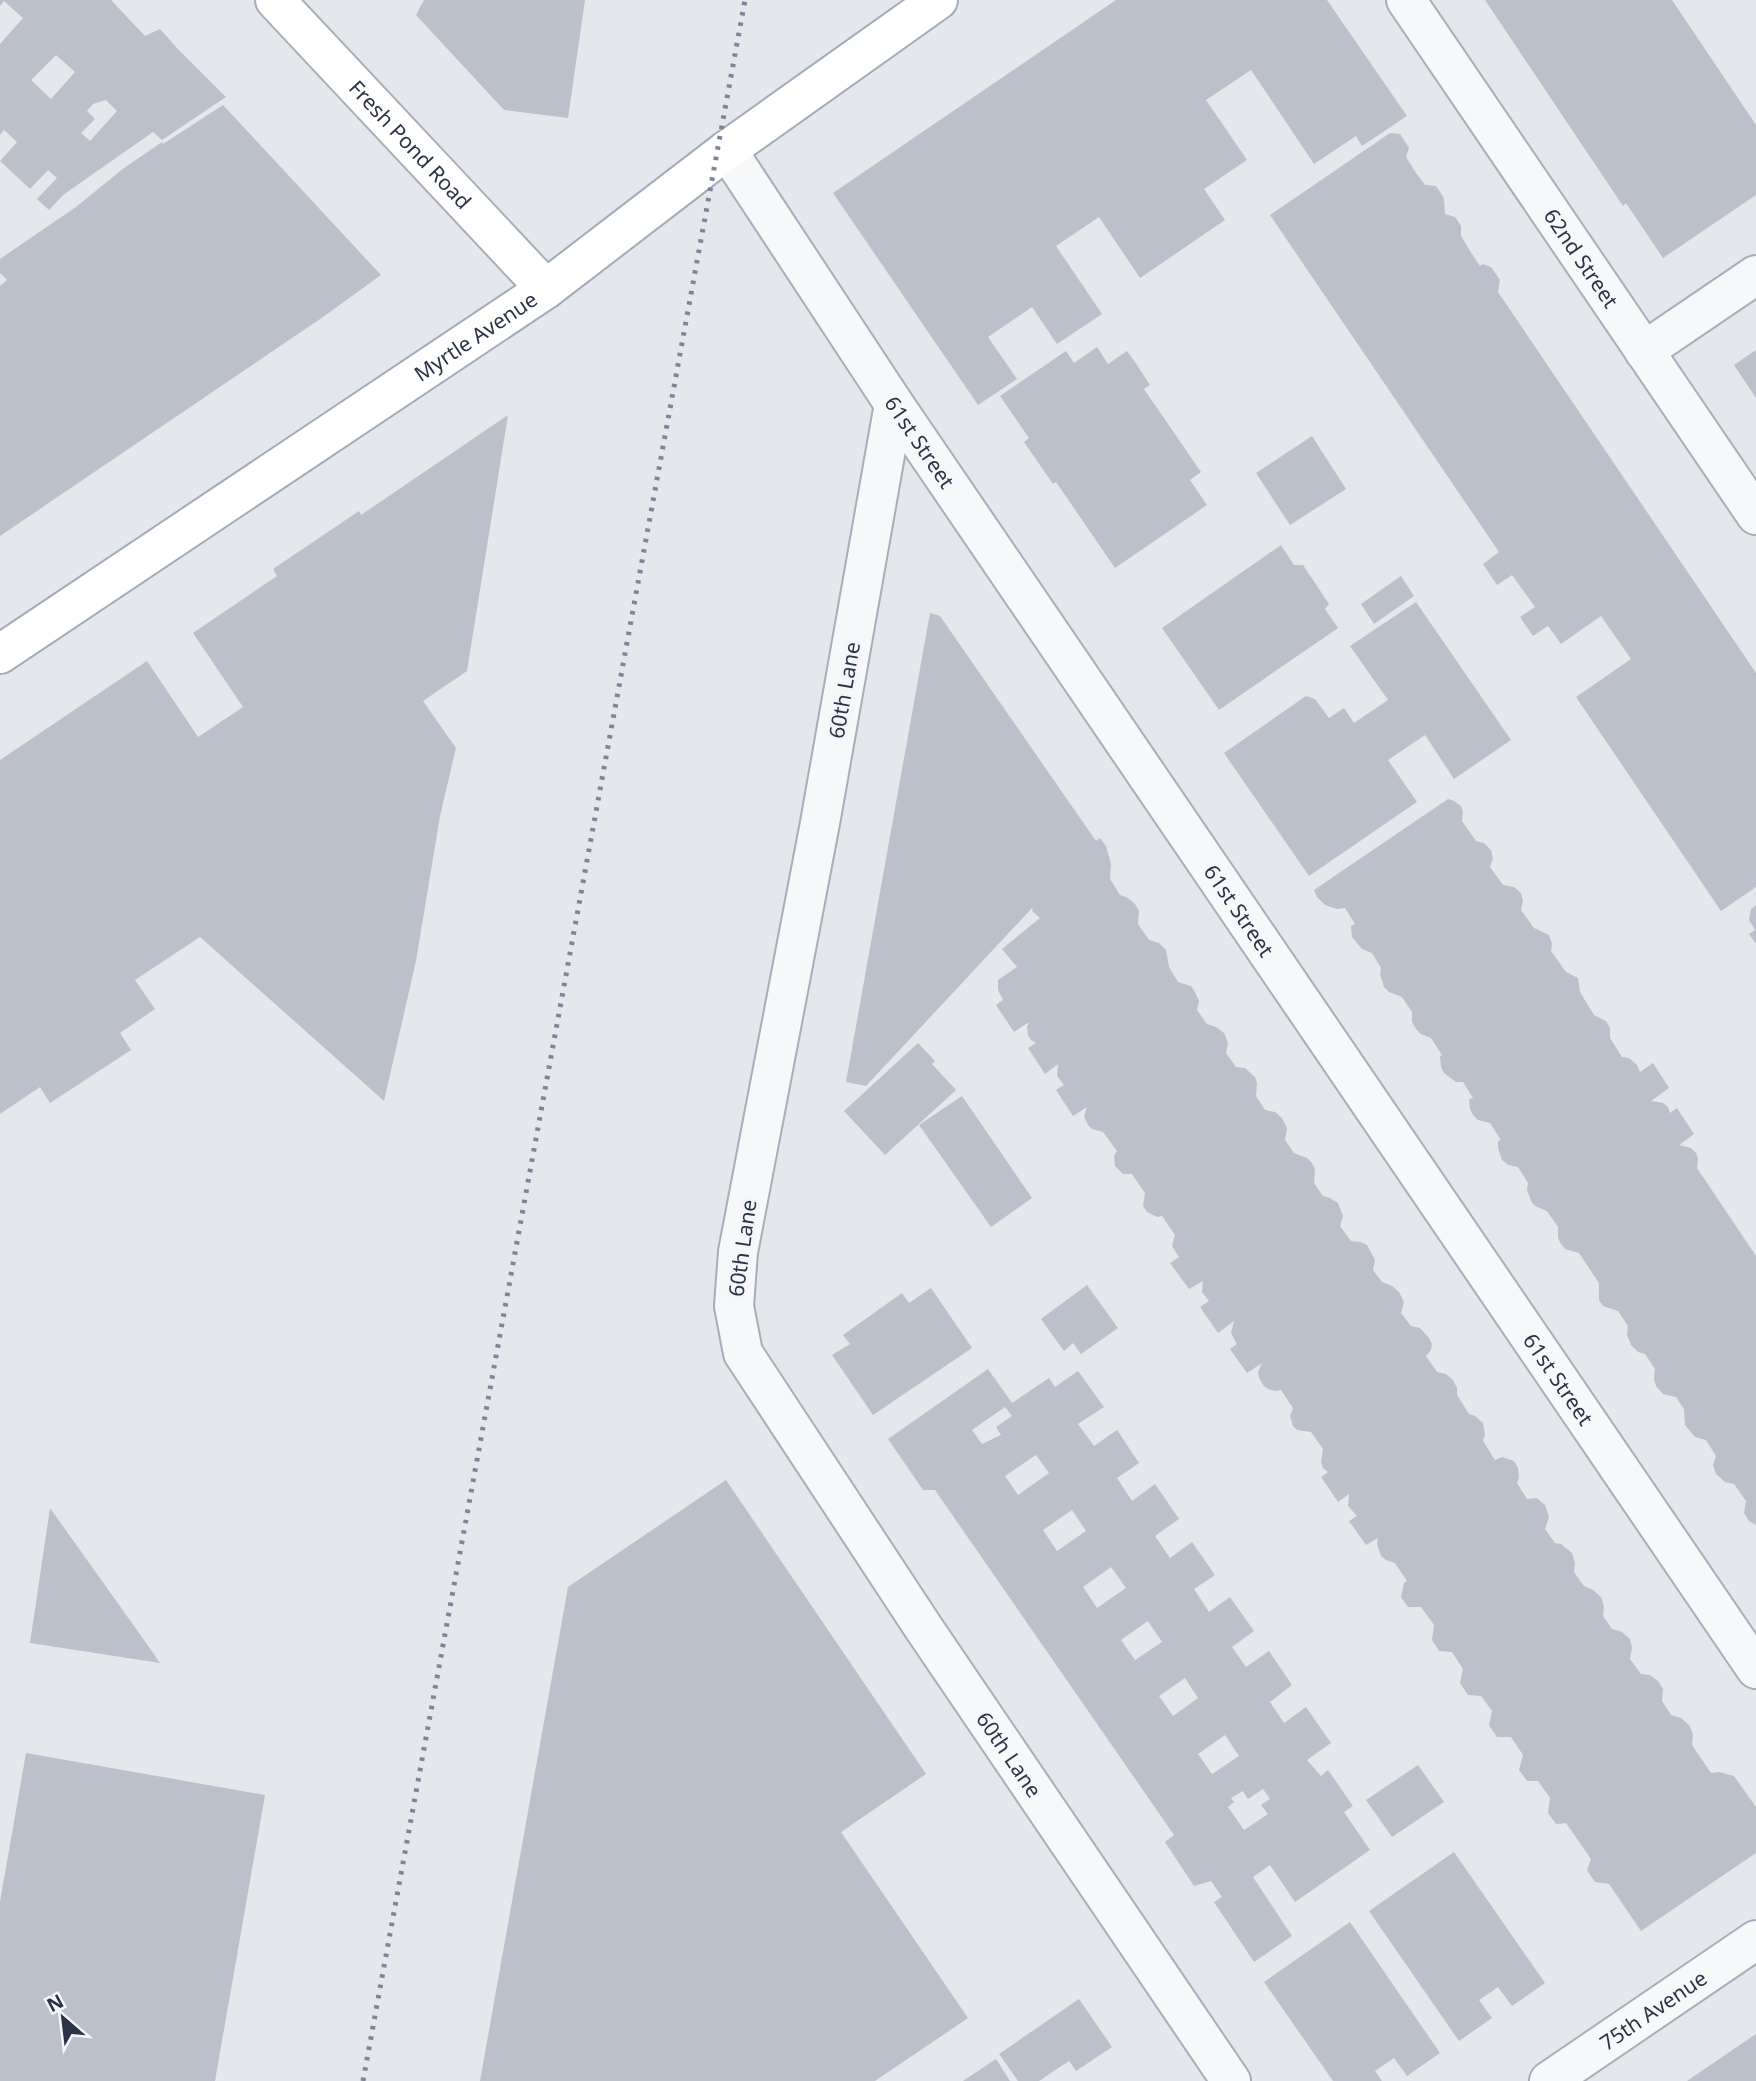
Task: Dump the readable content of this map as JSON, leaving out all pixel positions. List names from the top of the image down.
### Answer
{
  "streets": {
    "main road": ["Fresh Pond Road", "Myrtle Avenue"],
    "street": [
      "62nd Street",
      "61st Street",
      "60th Lane",
      "75th Avenue"
    ]
  },
  "crossings": [
    ["Fresh Pond Road", "Myrtle Avenue"],
    ["Myrtle Avenue", "61st Street"],
    ["61st Street", "60th Lane"]
  ],
  "north": "top left"
}
